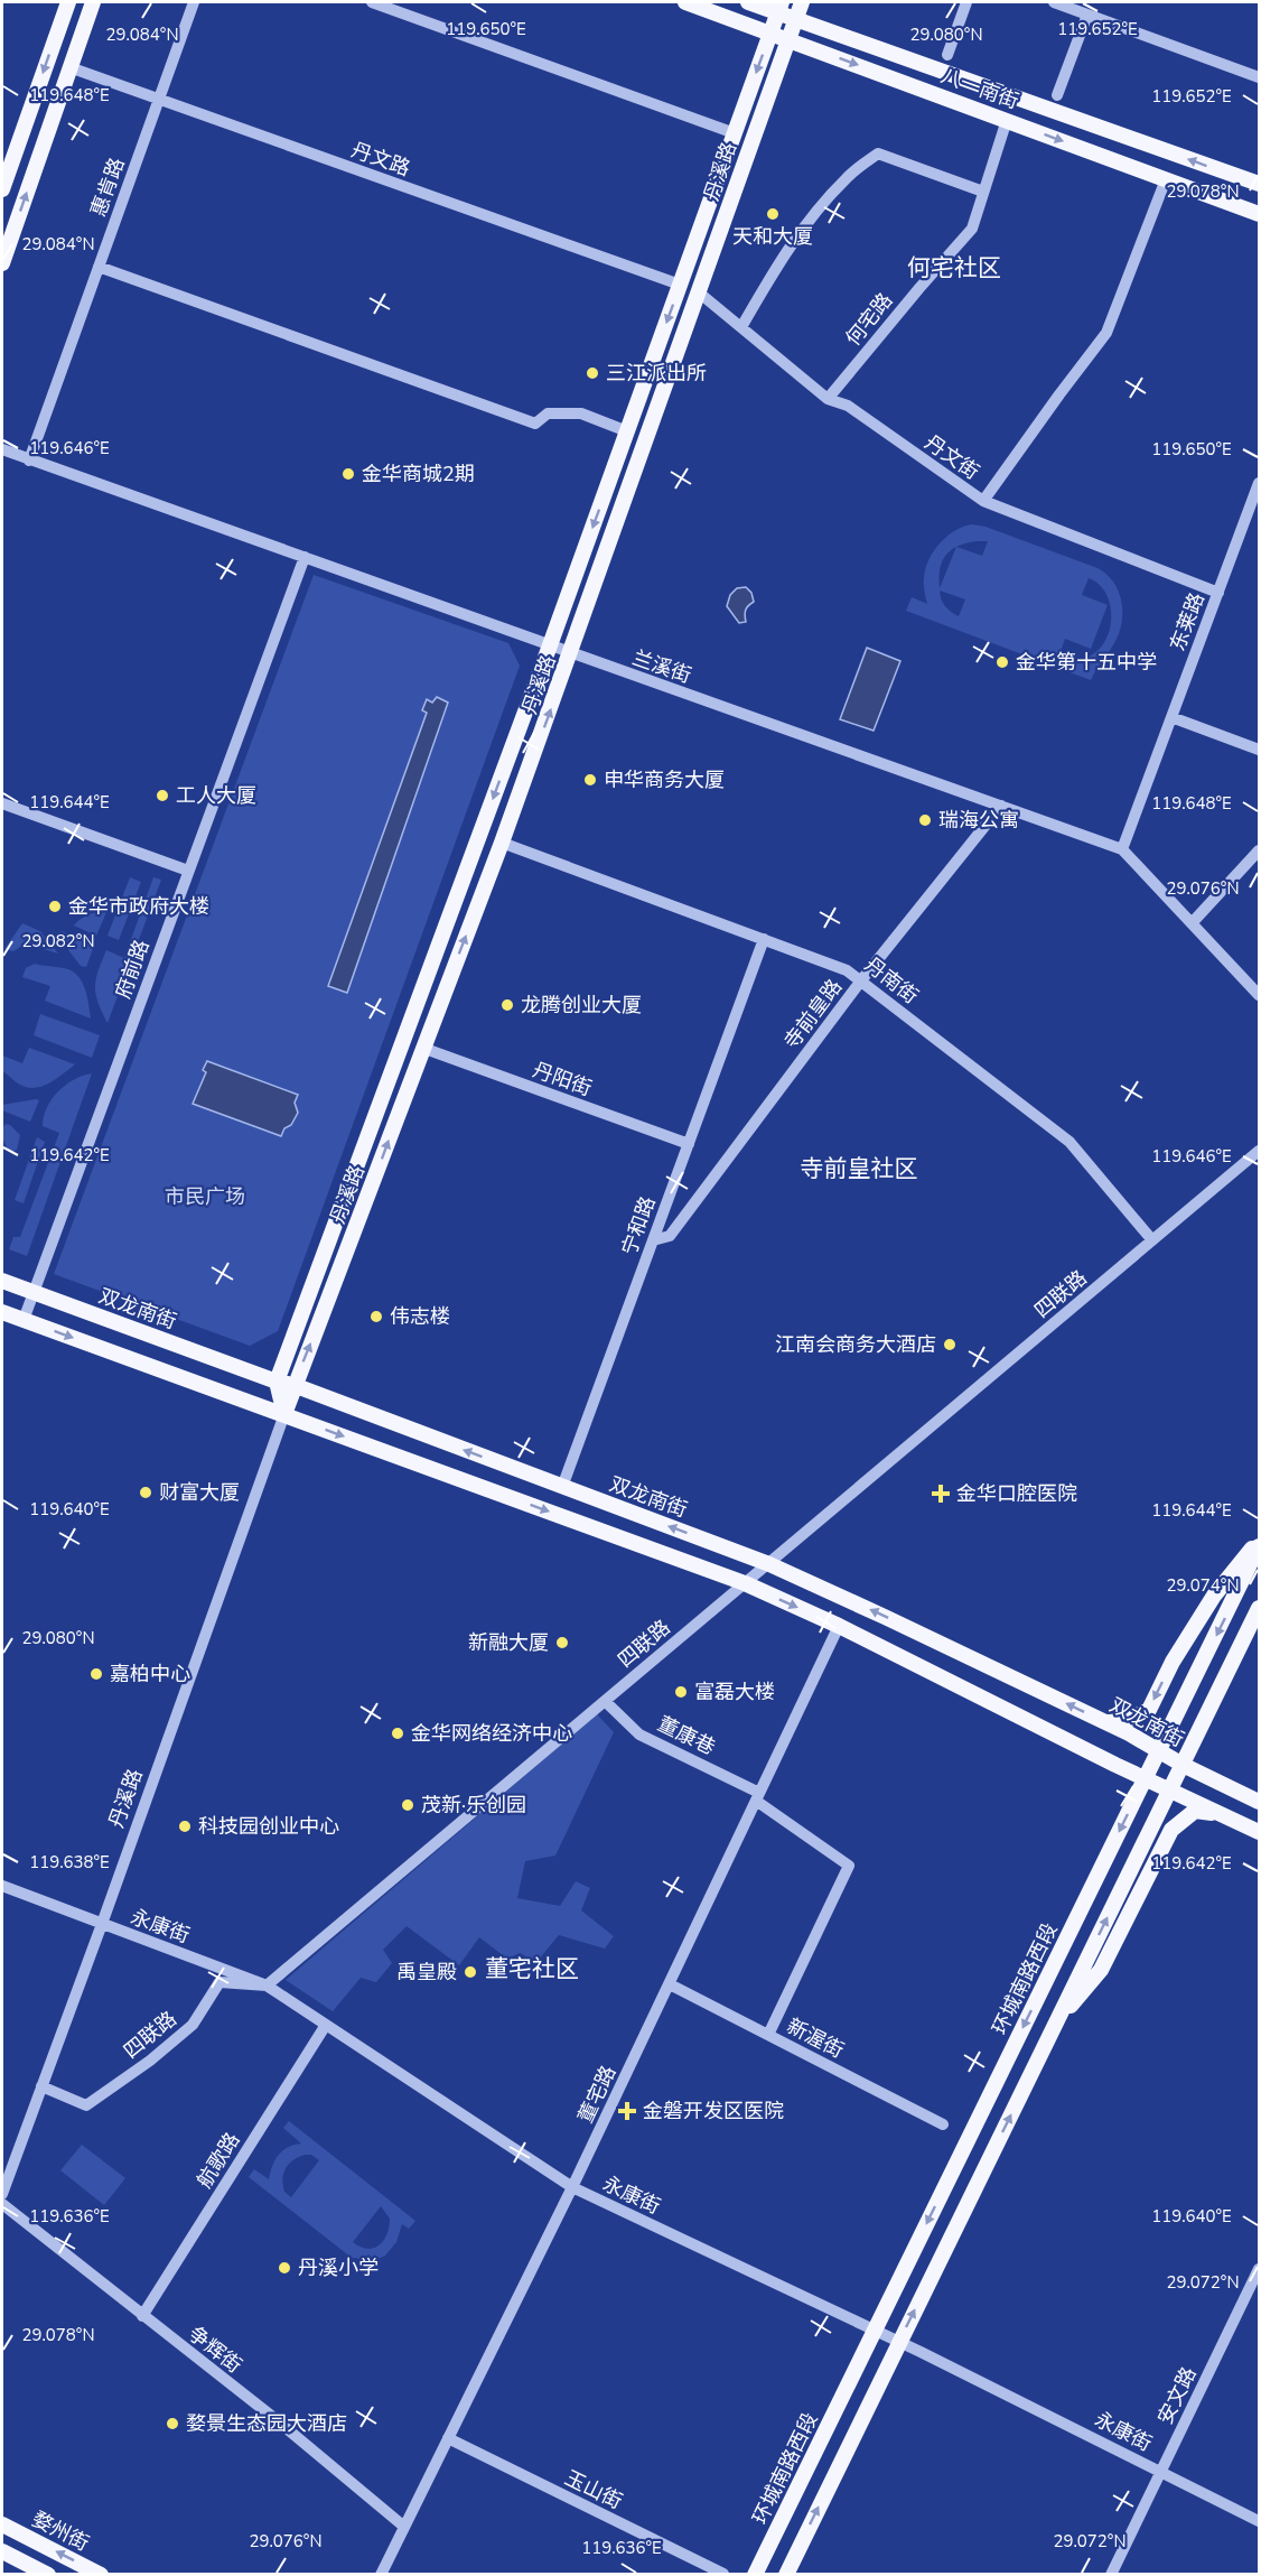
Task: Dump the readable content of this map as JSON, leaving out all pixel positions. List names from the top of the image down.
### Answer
{
  "streets": {
    "main road": [
      "八一南街",
      "丹溪路",
      "双龙南街",
      "环城南路西段",
      "婺州街"
    ],
    "street": [
      "丹文路",
      "惠肯路",
      "何宅路",
      "丹文街",
      "东莱路",
      "兰溪街",
      "府前路",
      "丹南街",
      "寺前皇路",
      "丹阳街",
      "宁和路",
      "四联路",
      "董康巷",
      "永康街",
      "新渥街",
      "董宅路",
      "航歌路",
      "争辉街",
      "安文路",
      "玉山街"
    ]
  },
  "crossings": [
    ["八一南街", "丹溪路"],
    ["八一南街", "何宅路"],
    ["丹文路", "丹溪路"],
    ["丹文路", "惠肯路"],
    ["丹溪路", "丹文街"],
    ["丹溪路", "兰溪街"],
    ["丹溪路", "丹南街"],
    ["丹溪路", "丹阳街"],
    ["丹溪路", "四联路"],
    ["丹溪路", "双龙南街"],
    ["丹溪路", "永康街"],
    ["惠肯路", "兰溪街"],
    ["何宅路", "丹文街"],
    ["丹文街", "东莱路"],
    ["东莱路", "兰溪街"],
    ["兰溪街", "府前路"],
    ["兰溪街", "寺前皇路"],
    ["府前路", "双龙南街"],
    ["丹南街", "寺前皇路"],
    ["丹南街", "宁和路"],
    ["丹南街", "四联路"],
    ["寺前皇路", "宁和路"],
    ["丹阳街", "宁和路"],
    ["宁和路", "双龙南街"],
    ["四联路", "双龙南街"],
    ["四联路", "董康巷"],
    ["四联路", "永康街"],
    ["双龙南街", "环城南路西段"],
    ["董康巷", "新渥街"],
    ["董康巷", "董宅路"],
    ["永康街", "环城南路西段"],
    ["永康街", "董宅路"],
    ["永康街", "航歌路"],
    ["永康街", "安文路"],
    ["新渥街", "董宅路"],
    ["董宅路", "争辉街"],
    ["董宅路", "玉山街"],
    ["航歌路", "争辉街"]
  ],
  "districts": ["何宅社区", "寺前皇社区", "董宅社区"],
  "parks": ["市民广场"],
  "places": {
    "other": [
      "天和大厦",
      "三江派出所",
      "金华商城2期",
      "金华第十五中学",
      "申华商务大厦",
      "工人大厦",
      "瑞海公寓",
      "金华市政府大楼",
      "龙腾创业大厦",
      "伟志楼",
      "江南会商务大酒店",
      "财富大厦",
      "新融大厦",
      "嘉柏中心",
      "富磊大楼",
      "金华网络经济中心",
      "茂新·乐创园",
      "科技园创业中心",
      "禹皇殿",
      "丹溪小学",
      "婺景生态园大酒店"
    ],
    "health": ["金华口腔医院", "金磐开发区医院"]
  },
  "coordinates": [
    "119.650°E",
    "119.652°E",
    "29.084°N",
    "29.080°N",
    "119.648°E",
    "29.078°N",
    "119.646°E",
    "119.644°E",
    "29.076°N",
    "29.082°N",
    "119.642°E",
    "119.640°E",
    "29.074°N",
    "119.638°E",
    "119.636°E",
    "29.072°N"
  ]
}
